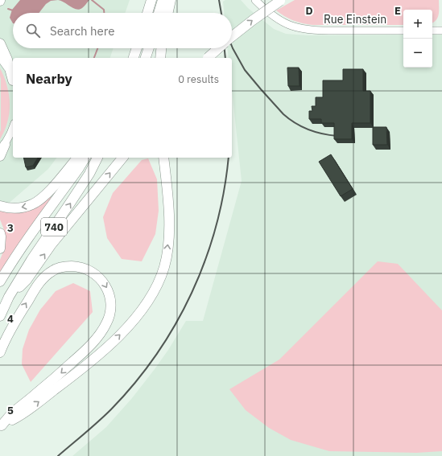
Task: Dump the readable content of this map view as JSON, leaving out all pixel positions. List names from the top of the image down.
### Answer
{
  "streets": {
    "highway": ["740"],
    "street": ["Rue Einstein"]
  },
  "page": {
    "map_buttons": ["+", "−"],
    "search": "Search here",
    "heading": ["Nearby", "0 results"]
  },
  "grid": {
    "columns": ["D", "E"],
    "rows": ["3", "4", "5"]
  }
}
